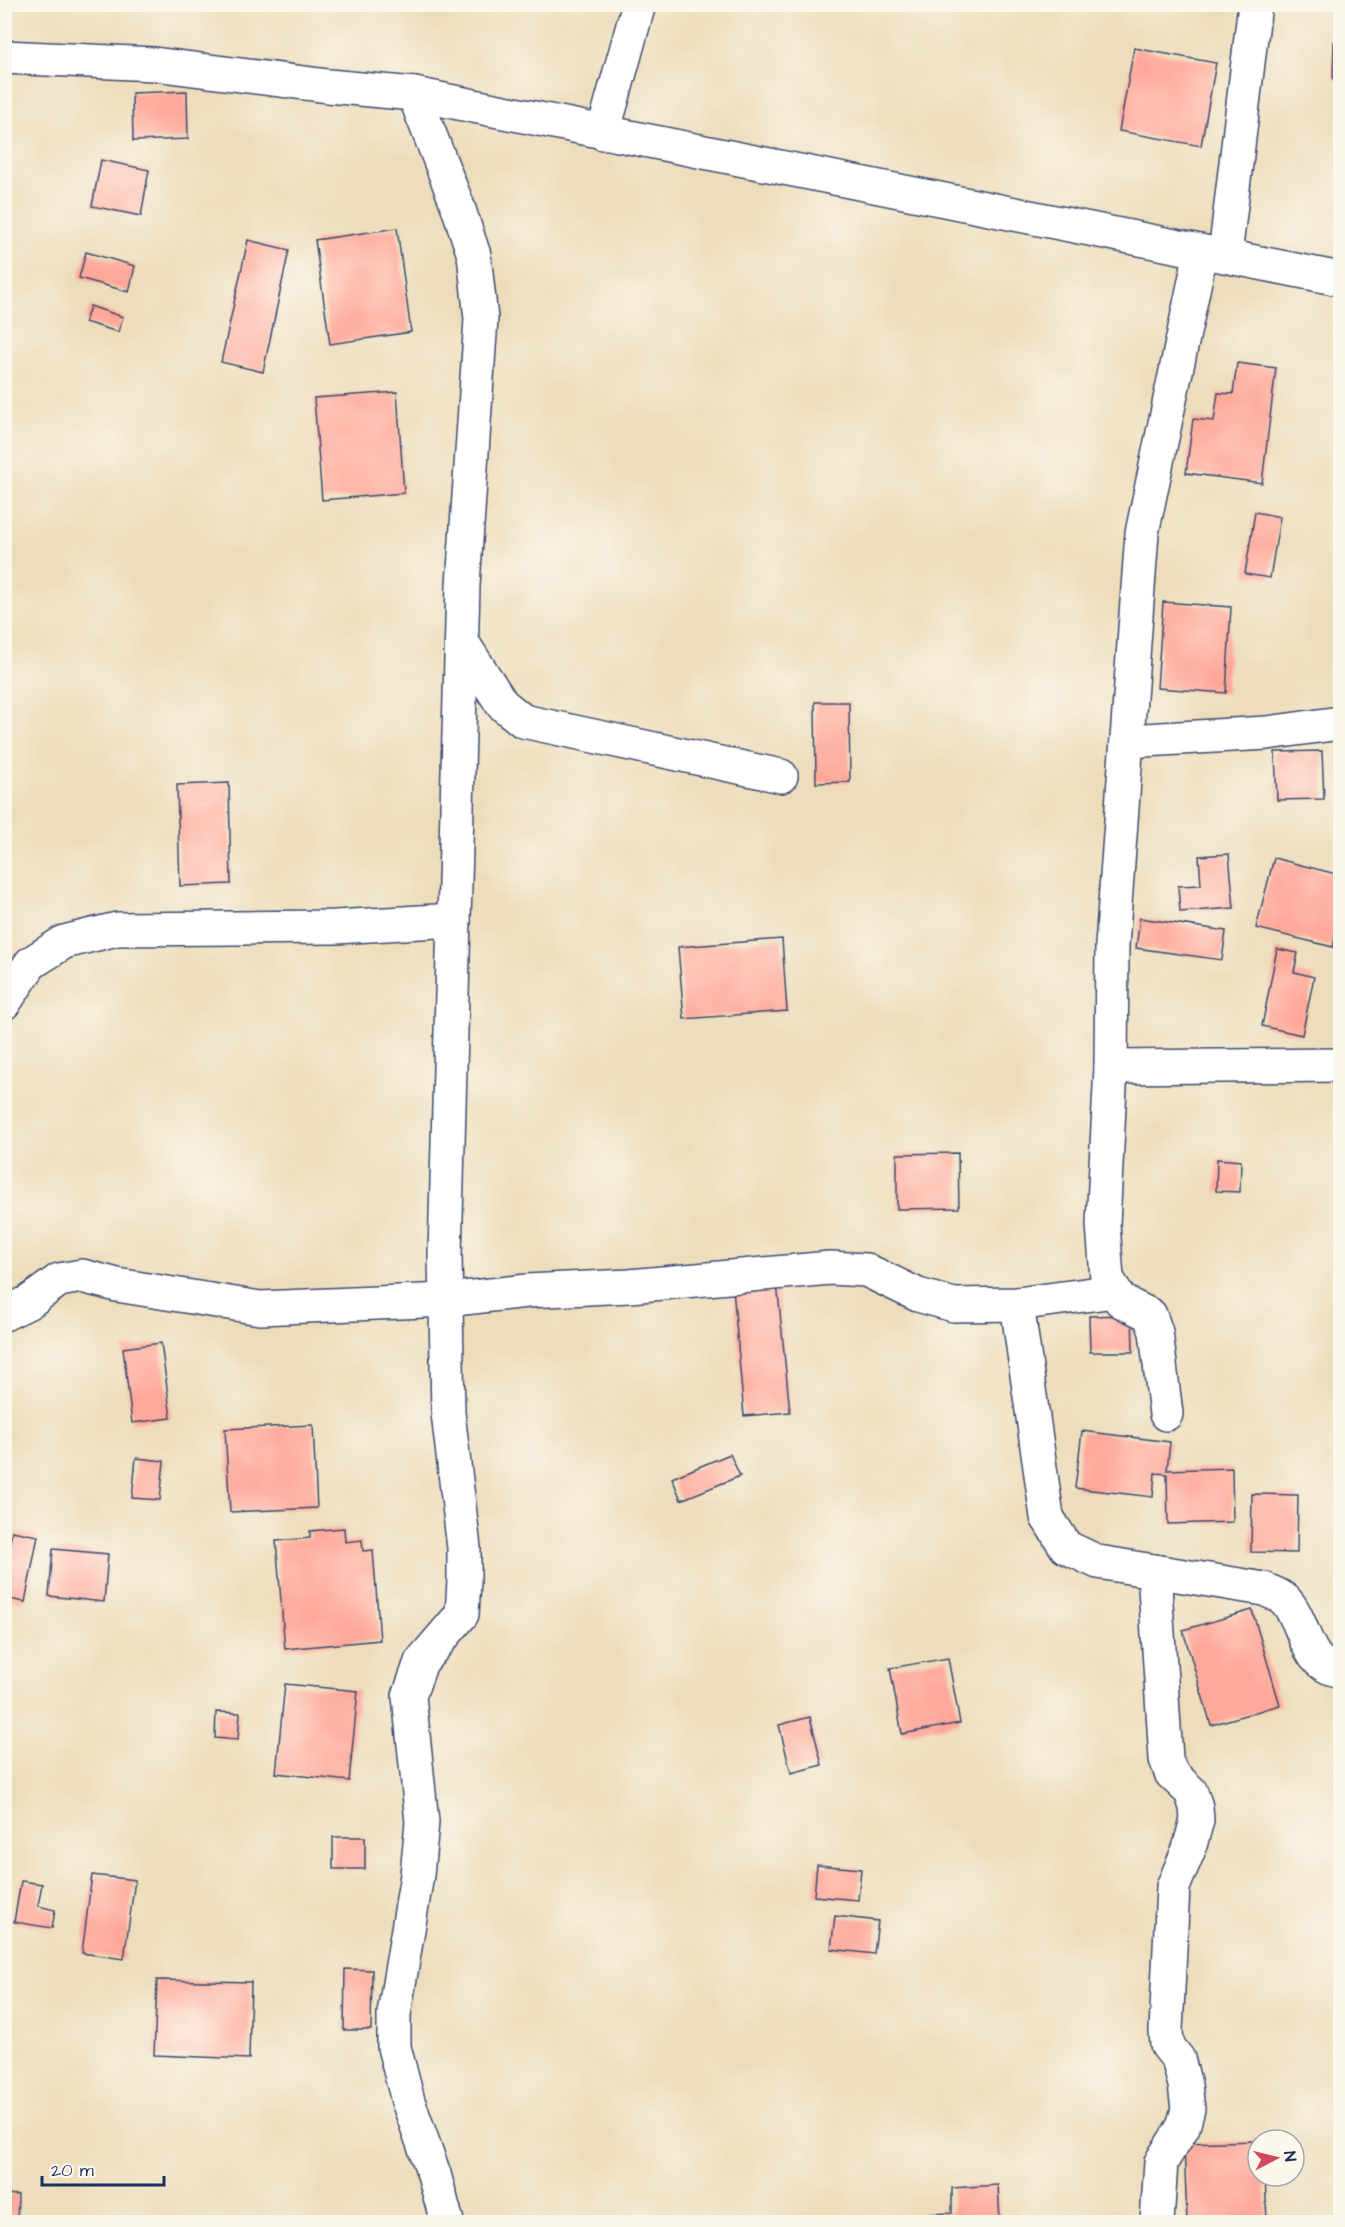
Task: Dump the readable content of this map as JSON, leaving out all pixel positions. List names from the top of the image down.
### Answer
{
  "scale_bar": "20 m",
  "north": "right"
}
